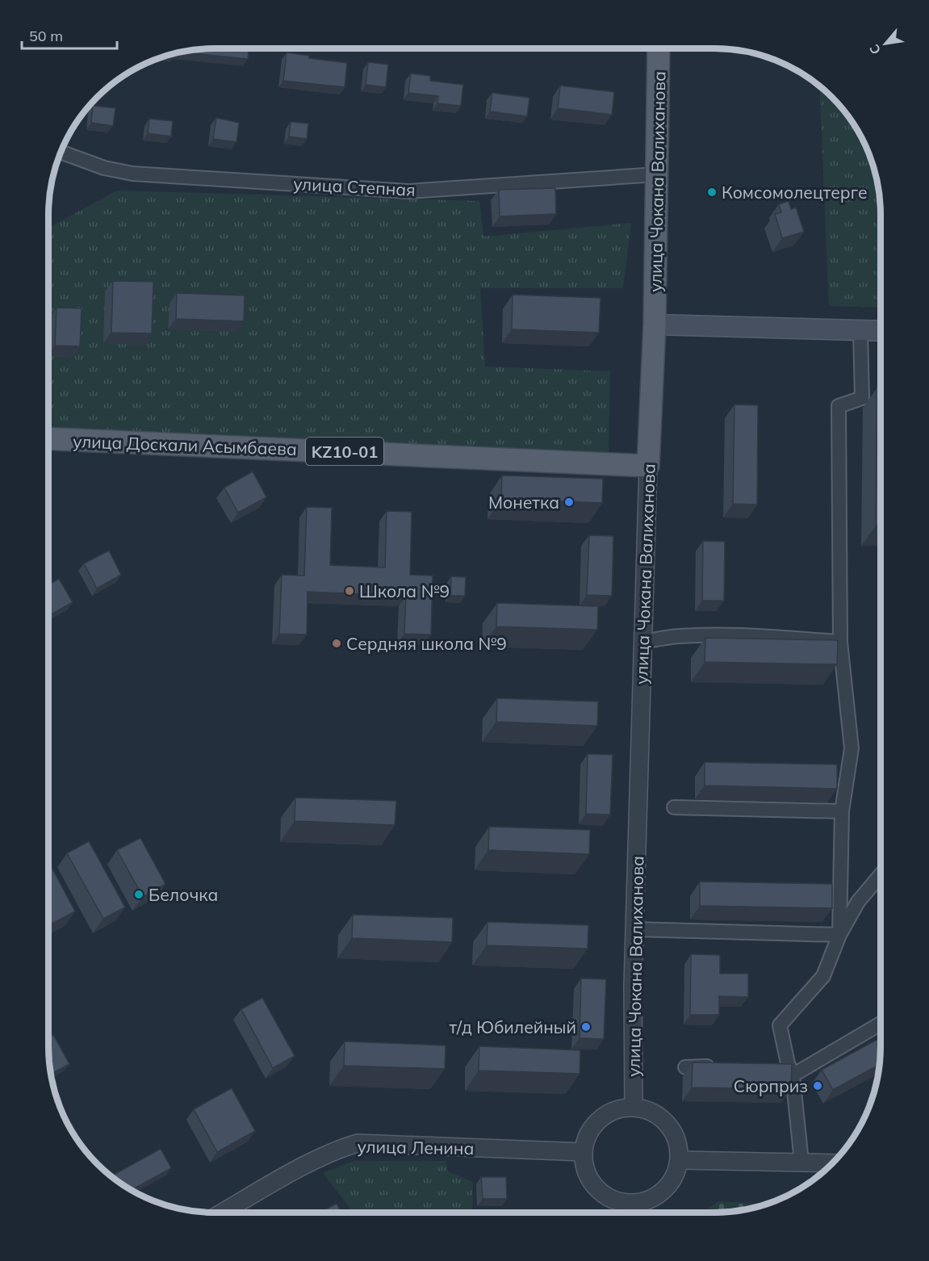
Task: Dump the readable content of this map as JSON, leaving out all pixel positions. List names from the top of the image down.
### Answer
{
  "streets": {
    "main road": ["улица Чокана Валиханова", "улица Доскали Асымбаева", "KZ10-01"],
    "street": ["улица Степная", "улица Ленина"]
  },
  "crossings": [
    ["улица Чокана Валиханова", "улица Степная"],
    ["улица Чокана Валиханова", "улица Доскали Асымбаева"],
    ["улица Чокана Валиханова", "улица Ленина"]
  ],
  "places": [
    "Комсомолецтерге",
    "Монетка",
    "Школа №9",
    "Сердняя школа №9",
    "Белочка",
    "т/д Юбилейный",
    "Сюрприз"
  ],
  "scale_bar": "50 m",
  "north": "bottom left"
}
